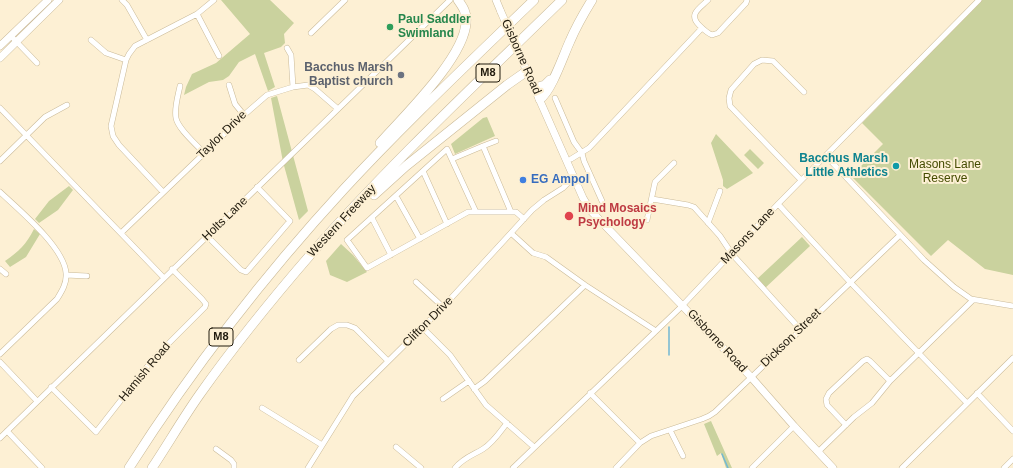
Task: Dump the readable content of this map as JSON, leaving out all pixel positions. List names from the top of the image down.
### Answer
{
  "streets": {
    "highway": ["M8", "Western Freeway"],
    "main road": ["Gisborne Road"],
    "street": [
      "Taylor Drive",
      "Holts Lane",
      "Masons Lane",
      "Clifton Drive",
      "Dickson Street",
      "Hamish Road"
    ]
  },
  "crossings": [
    ["Gisborne Road", "Masons Lane"],
    ["Gisborne Road", "Clifton Drive"],
    ["Gisborne Road", "Dickson Street"],
    ["Taylor Drive", "Holts Lane"],
    ["Holts Lane", "Hamish Road"]
  ],
  "parks": ["Masons Lane Reserve"],
  "places": [
    "Paul Saddler Swimland",
    "Bacchus Marsh Baptist church",
    "Bacchus Marsh Little Athletics",
    "EG Ampol",
    "Mind Mosaics Psychology"
  ]
}
